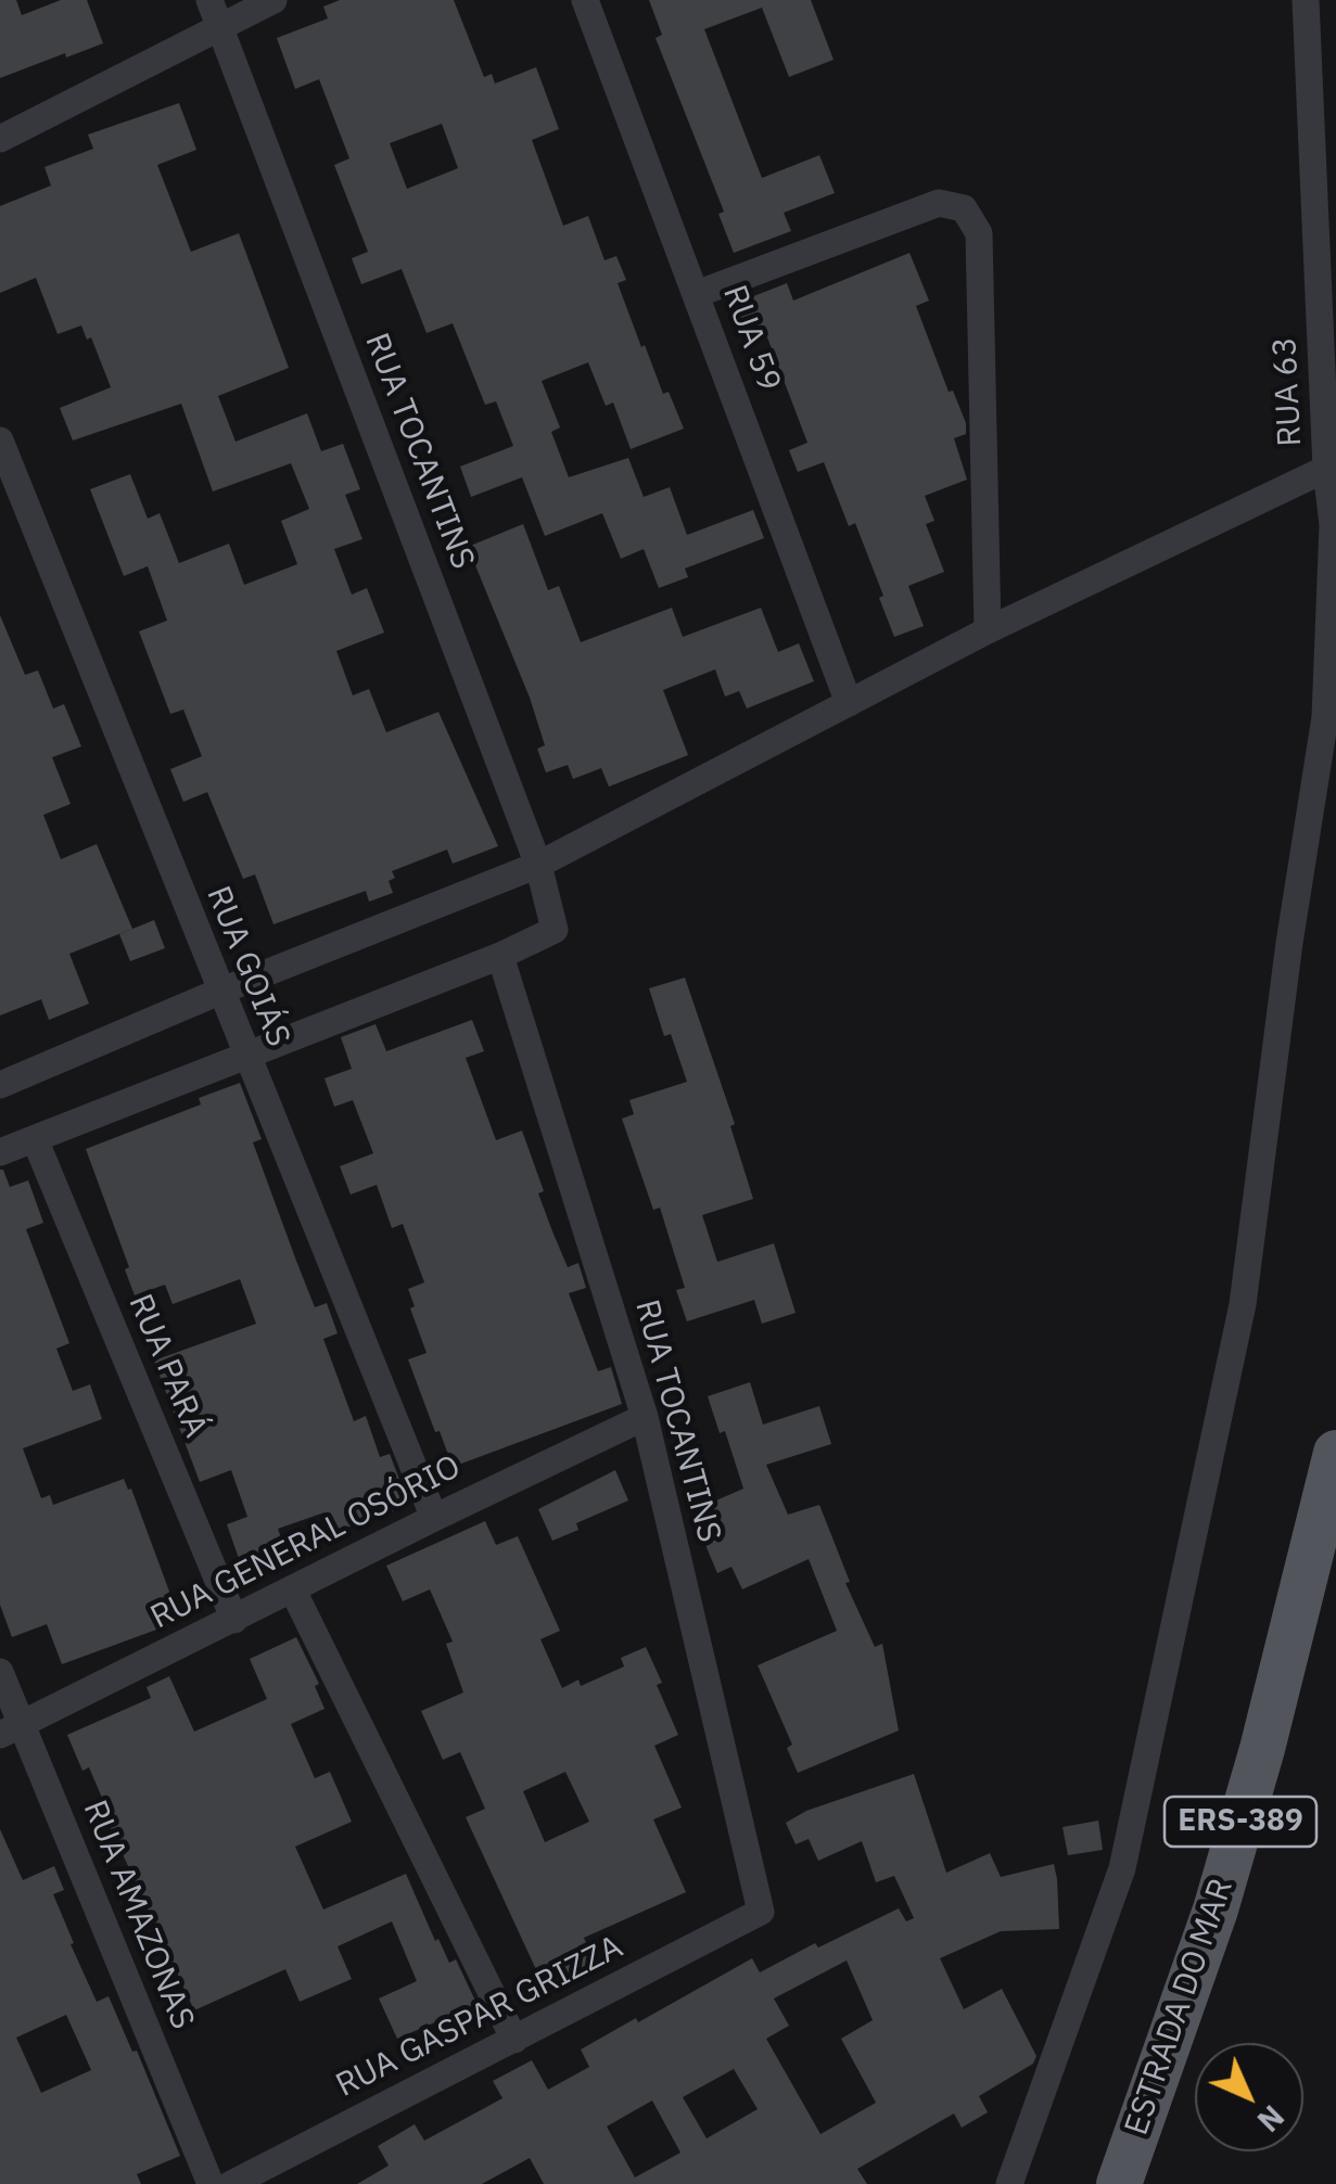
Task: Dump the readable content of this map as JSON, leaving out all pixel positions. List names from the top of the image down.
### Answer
{
  "streets": {
    "main road": ["ERS-389", "ESTRADA DO MAR"],
    "street": [
      "RUA 59",
      "RUA 63",
      "RUA TOCANTINS",
      "RUA GOIÁS",
      "RUA PARÁ",
      "RUA GENERAL OSÓRIO",
      "RUA AMAZONAS",
      "RUA GASPAR GRIZZA"
    ]
  },
  "crossings": [
    ["RUA 59", "RUA 63"],
    ["RUA 63", "RUA TOCANTINS"],
    ["RUA 63", "RUA GOIÁS"],
    ["RUA TOCANTINS", "RUA GENERAL OSÓRIO"],
    ["RUA TOCANTINS", "RUA GASPAR GRIZZA"],
    ["RUA GOIÁS", "RUA GENERAL OSÓRIO"],
    ["RUA PARÁ", "RUA GENERAL OSÓRIO"],
    ["RUA GENERAL OSÓRIO", "RUA AMAZONAS"]
  ],
  "north": "bottom right"
}
